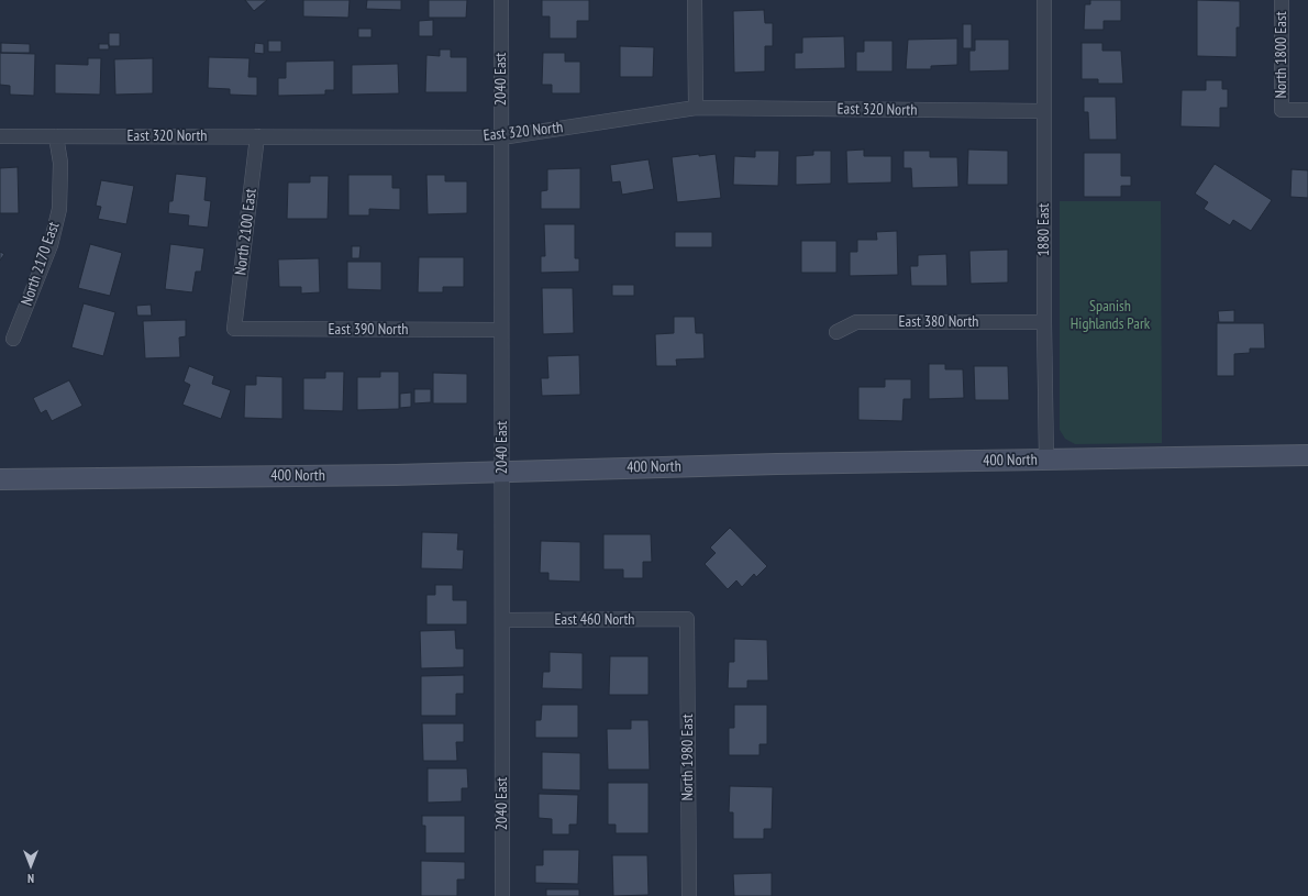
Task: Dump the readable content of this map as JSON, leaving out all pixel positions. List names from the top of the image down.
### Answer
{
  "streets": {
    "main road": ["400 North"],
    "street": [
      "North 1800 East",
      "2040 East",
      "East 320 North",
      "1880 East",
      "North 2100 East",
      "North 2170 East",
      "East 380 North",
      "East 390 North",
      "East 460 North",
      "North 1980 East"
    ]
  },
  "crossings": [
    ["2040 East", "East 320 North"],
    ["2040 East", "East 390 North"],
    ["2040 East", "400 North"],
    ["2040 East", "East 460 North"],
    ["East 320 North", "1880 East"],
    ["East 320 North", "North 2100 East"],
    ["East 320 North", "North 2170 East"],
    ["1880 East", "East 380 North"],
    ["1880 East", "400 North"],
    ["North 2100 East", "East 390 North"],
    ["East 460 North", "North 1980 East"]
  ],
  "parks": ["Spanish Highlands Park"],
  "north": "bottom"
}
